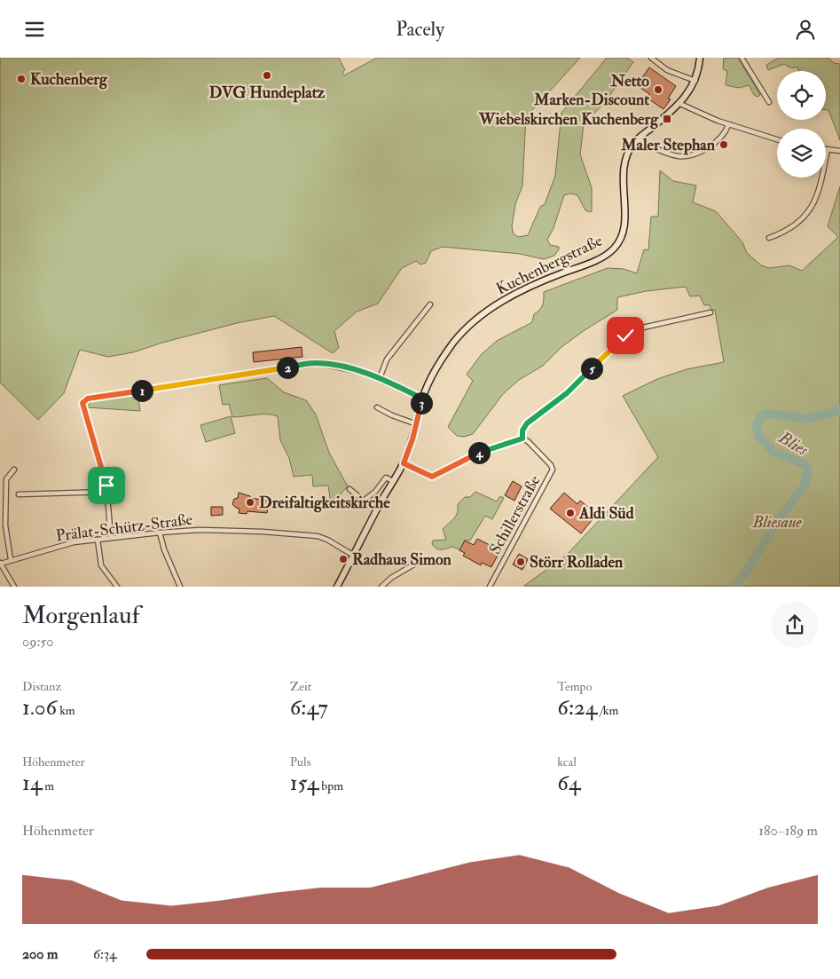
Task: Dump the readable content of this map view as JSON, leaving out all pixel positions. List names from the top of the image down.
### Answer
{
  "streets": {
    "main road": ["Kuchenbergstraße"],
    "street": ["Schillerstraße", "Prälat-Schütz-Straße"]
  },
  "crossings": [
    ["Kuchenbergstraße", "Prälat-Schütz-Straße"]
  ],
  "water": ["Blies"],
  "parks": ["Bliesaue"],
  "places": {
    "other": [
      "DVG Hundeplatz",
      "Kuchenberg",
      "Netto Marken-Discount",
      "Maler Stephan",
      "Dreifaltigkeitskirche",
      "Aldi Süd",
      "Radhaus Simon",
      "Störr Rolladen"
    ],
    "transit": ["Wiebelskirchen Kuchenberg"]
  },
  "page": {
    "header": "Pacely",
    "pins": [
      "2",
      "5",
      "1",
      "3",
      "4"
    ],
    "heading": ["Morgenlauf", "09:50"],
    "stats": [
      ["Distanz", "1.06 km"],
      ["Zeit", "6:47"],
      ["Tempo", "6:24 /km"],
      ["Höhenmeter", "14 m"],
      ["Puls", "154 bpm"],
      ["kcal", "64"]
    ],
    "chart": ["Höhenmeter", "180–189 m"],
    "list": [
      {
        "name": "200 m",
        "note": "6:34"
      }
    ]
  }
}
